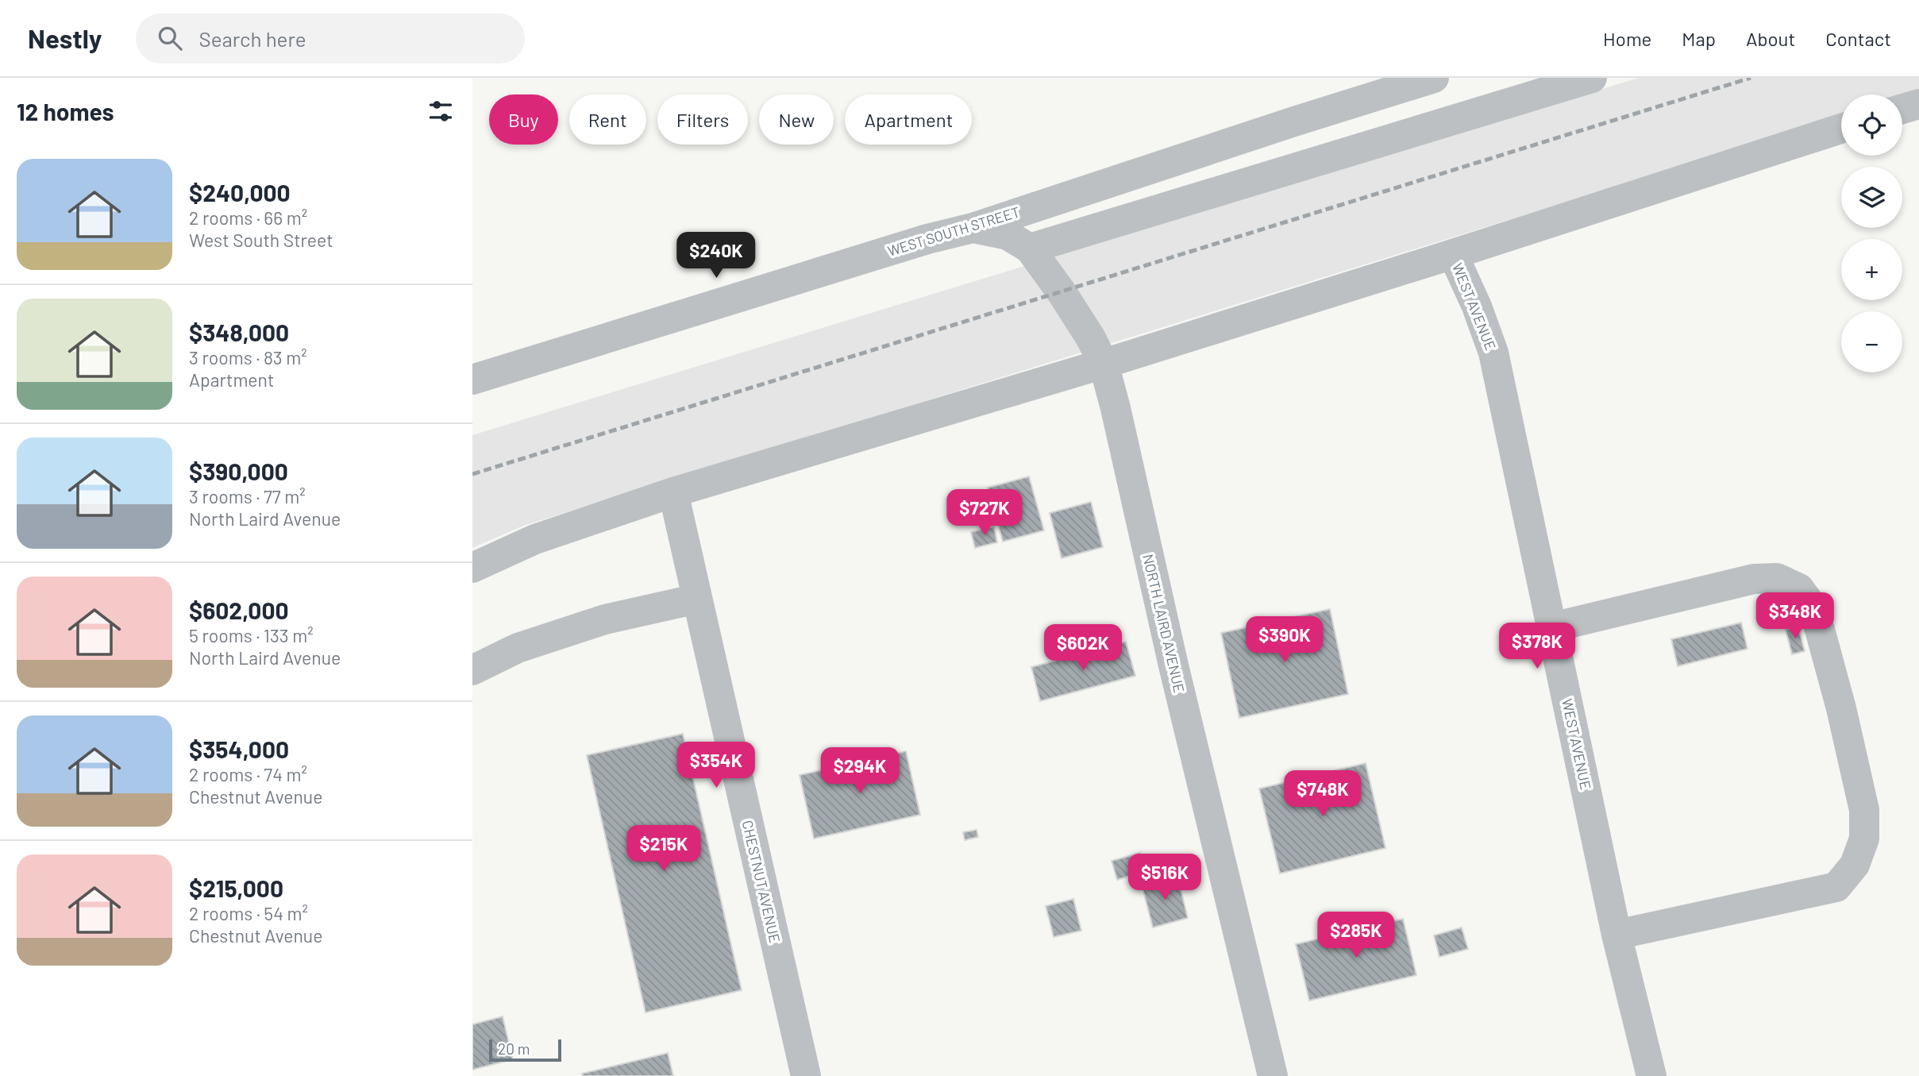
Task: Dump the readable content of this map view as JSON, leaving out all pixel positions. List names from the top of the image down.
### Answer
{
  "streets": {
    "street": [
      "WEST SOUTH STREET",
      "WEST AVENUE",
      "NORTH LAIRD AVENUE",
      "CHESTNUT AVENUE"
    ]
  },
  "crossings": [
    ["WEST SOUTH STREET", "NORTH LAIRD AVENUE"]
  ],
  "scale_bar": "20 m",
  "page": {
    "header": "Nestly",
    "search": "Search here",
    "nav": [
      "Home",
      "Map",
      "About",
      "Contact"
    ],
    "heading": "12 homes",
    "map_buttons": ["+", "−"],
    "chip": [
      "Buy",
      "Rent",
      "Filters",
      "New",
      "Apartment"
    ],
    "list": [
      {
        "name": "$240,000",
        "note": "2 rooms · 66 m² · West South Street"
      },
      {
        "name": "$348,000",
        "note": "3 rooms · 83 m² · Apartment"
      },
      {
        "name": "$390,000",
        "note": "3 rooms · 77 m² · North Laird Avenue"
      },
      {
        "name": "$602,000",
        "note": "5 rooms · 133 m² · North Laird Avenue"
      },
      {
        "name": "$354,000",
        "note": "2 rooms · 74 m² · Chestnut Avenue"
      },
      {
        "name": "$215,000",
        "note": "2 rooms · 54 m² · Chestnut Avenue"
      }
    ],
    "price": [
      "$240K",
      "$727K",
      "$348K",
      "$390K",
      "$378K",
      "$602K",
      "$354K",
      "$294K",
      "$748K",
      "$215K",
      "$516K",
      "$285K"
    ],
    "scale": "20 m"
  }
}
